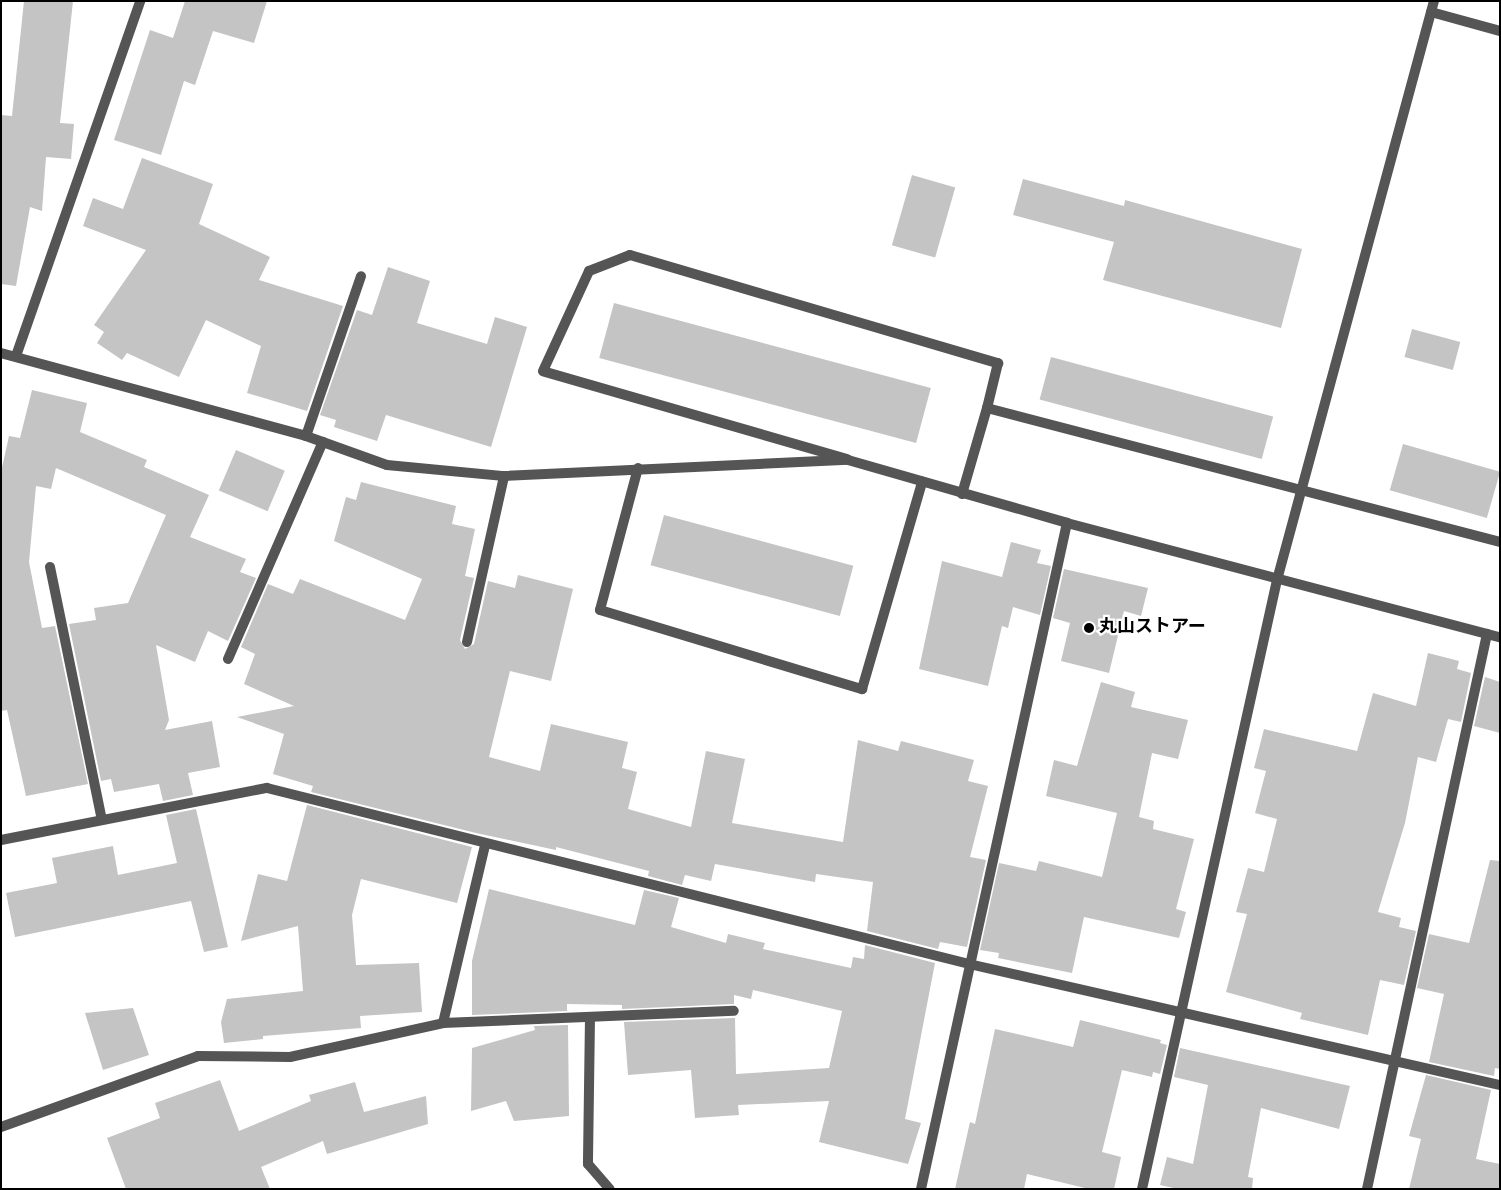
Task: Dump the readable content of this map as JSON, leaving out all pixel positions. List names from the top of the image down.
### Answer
{
  "places": ["丸山ストアー"]
}
